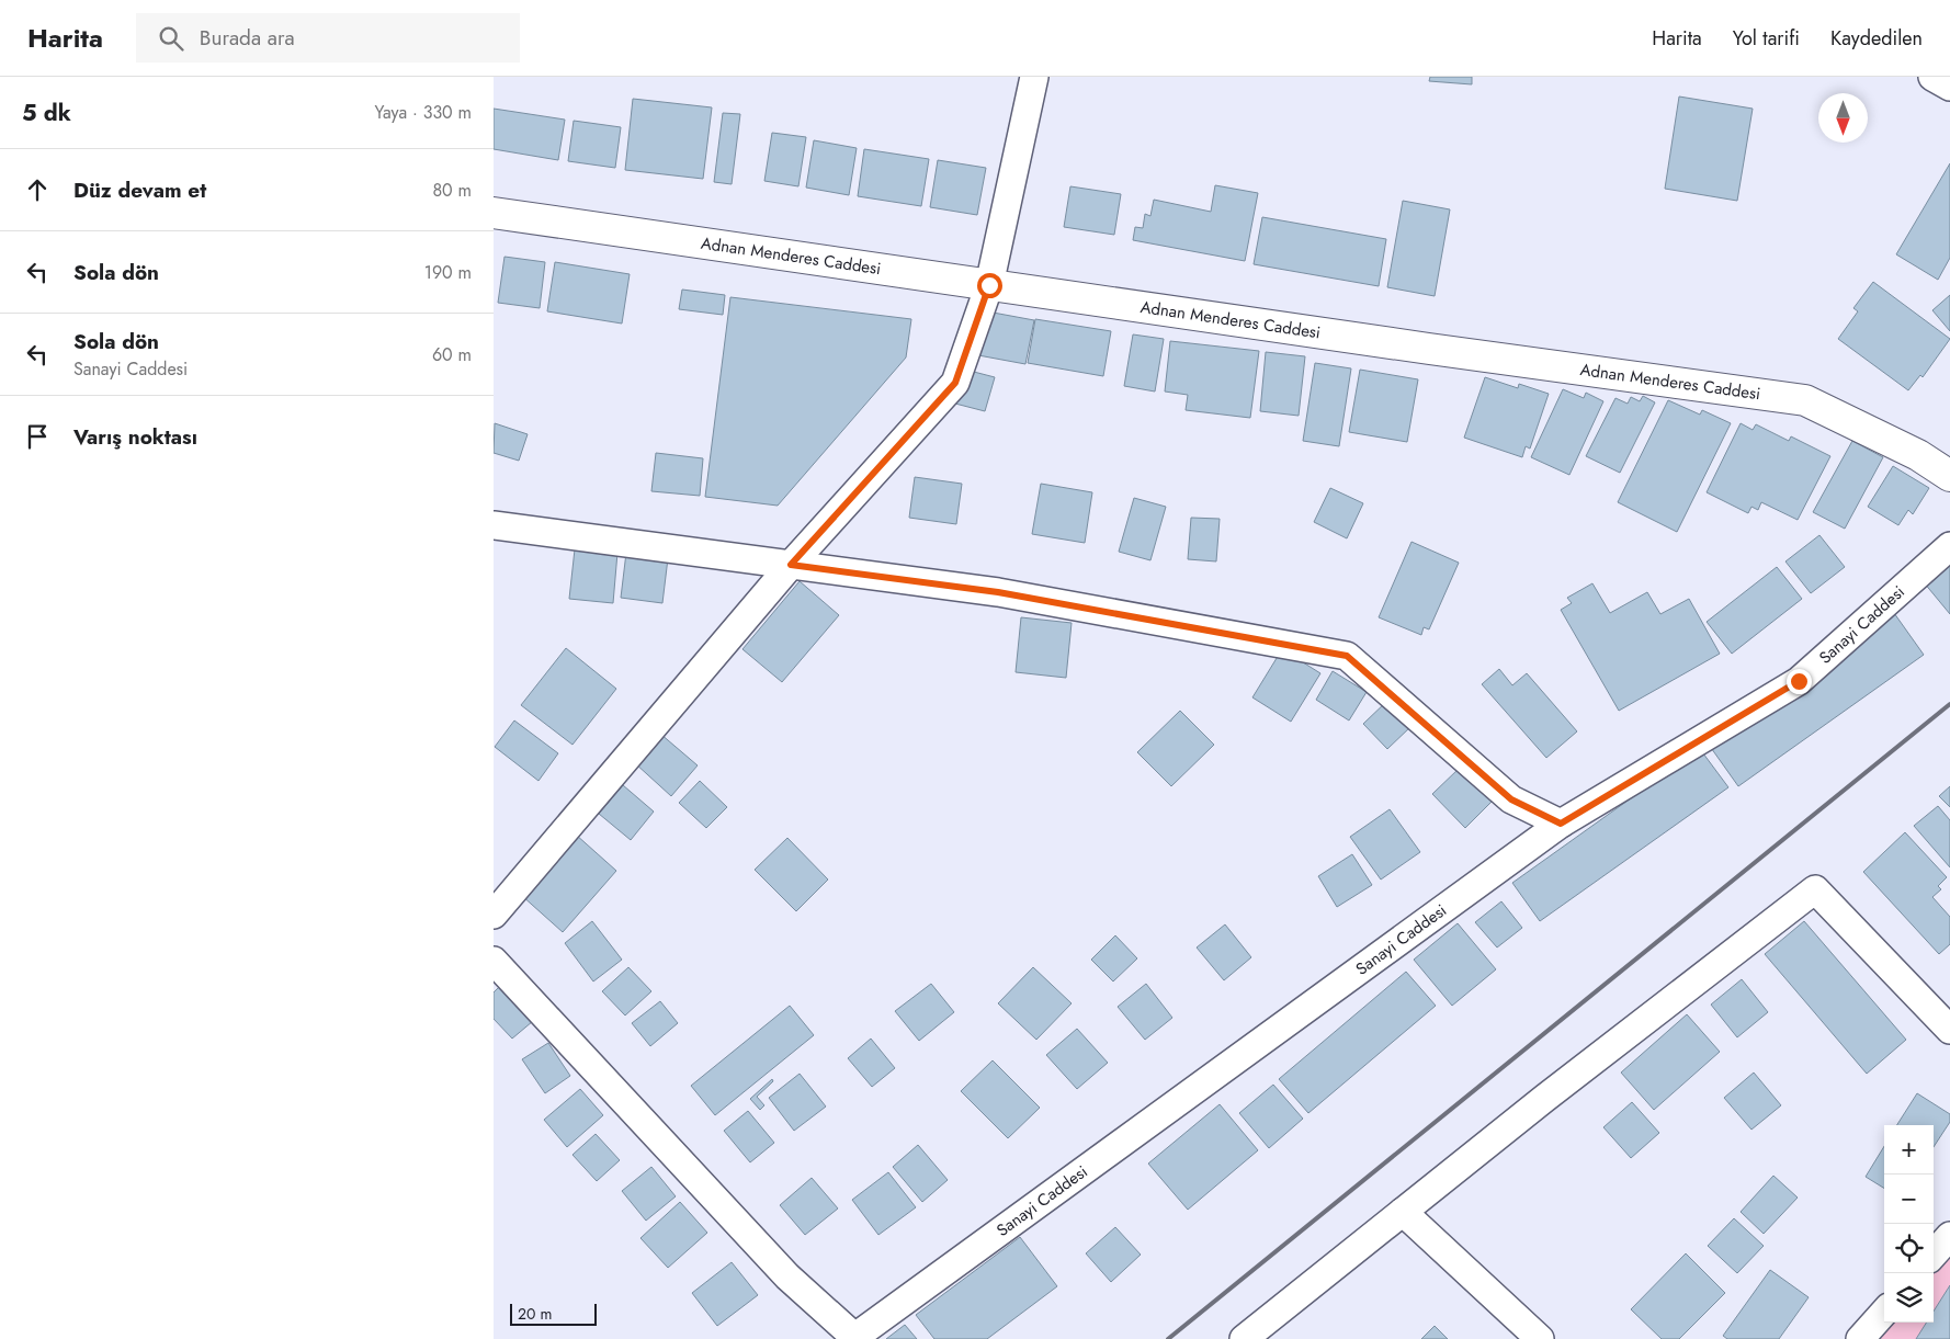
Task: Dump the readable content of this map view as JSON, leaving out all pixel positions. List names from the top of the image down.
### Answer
{
  "streets": {
    "street": ["Adnan Menderes Caddesi", "Sanayi Caddesi"]
  },
  "scale_bar": "20 m",
  "north": "bottom",
  "page": {
    "header": "Harita",
    "search": "Burada ara",
    "nav": ["Harita", "Yol tarifi", "Kaydedilen"],
    "heading": ["5 dk", "Yaya · 330 m"],
    "list": [
      ["Düz devam et", "80 m"],
      ["Sola dön", "190 m"],
      ["Sola dön", "Sanayi Caddesi", "60 m"],
      "Varış noktası"
    ],
    "map_buttons": ["+", "−"],
    "scale": "20 m"
  }
}
